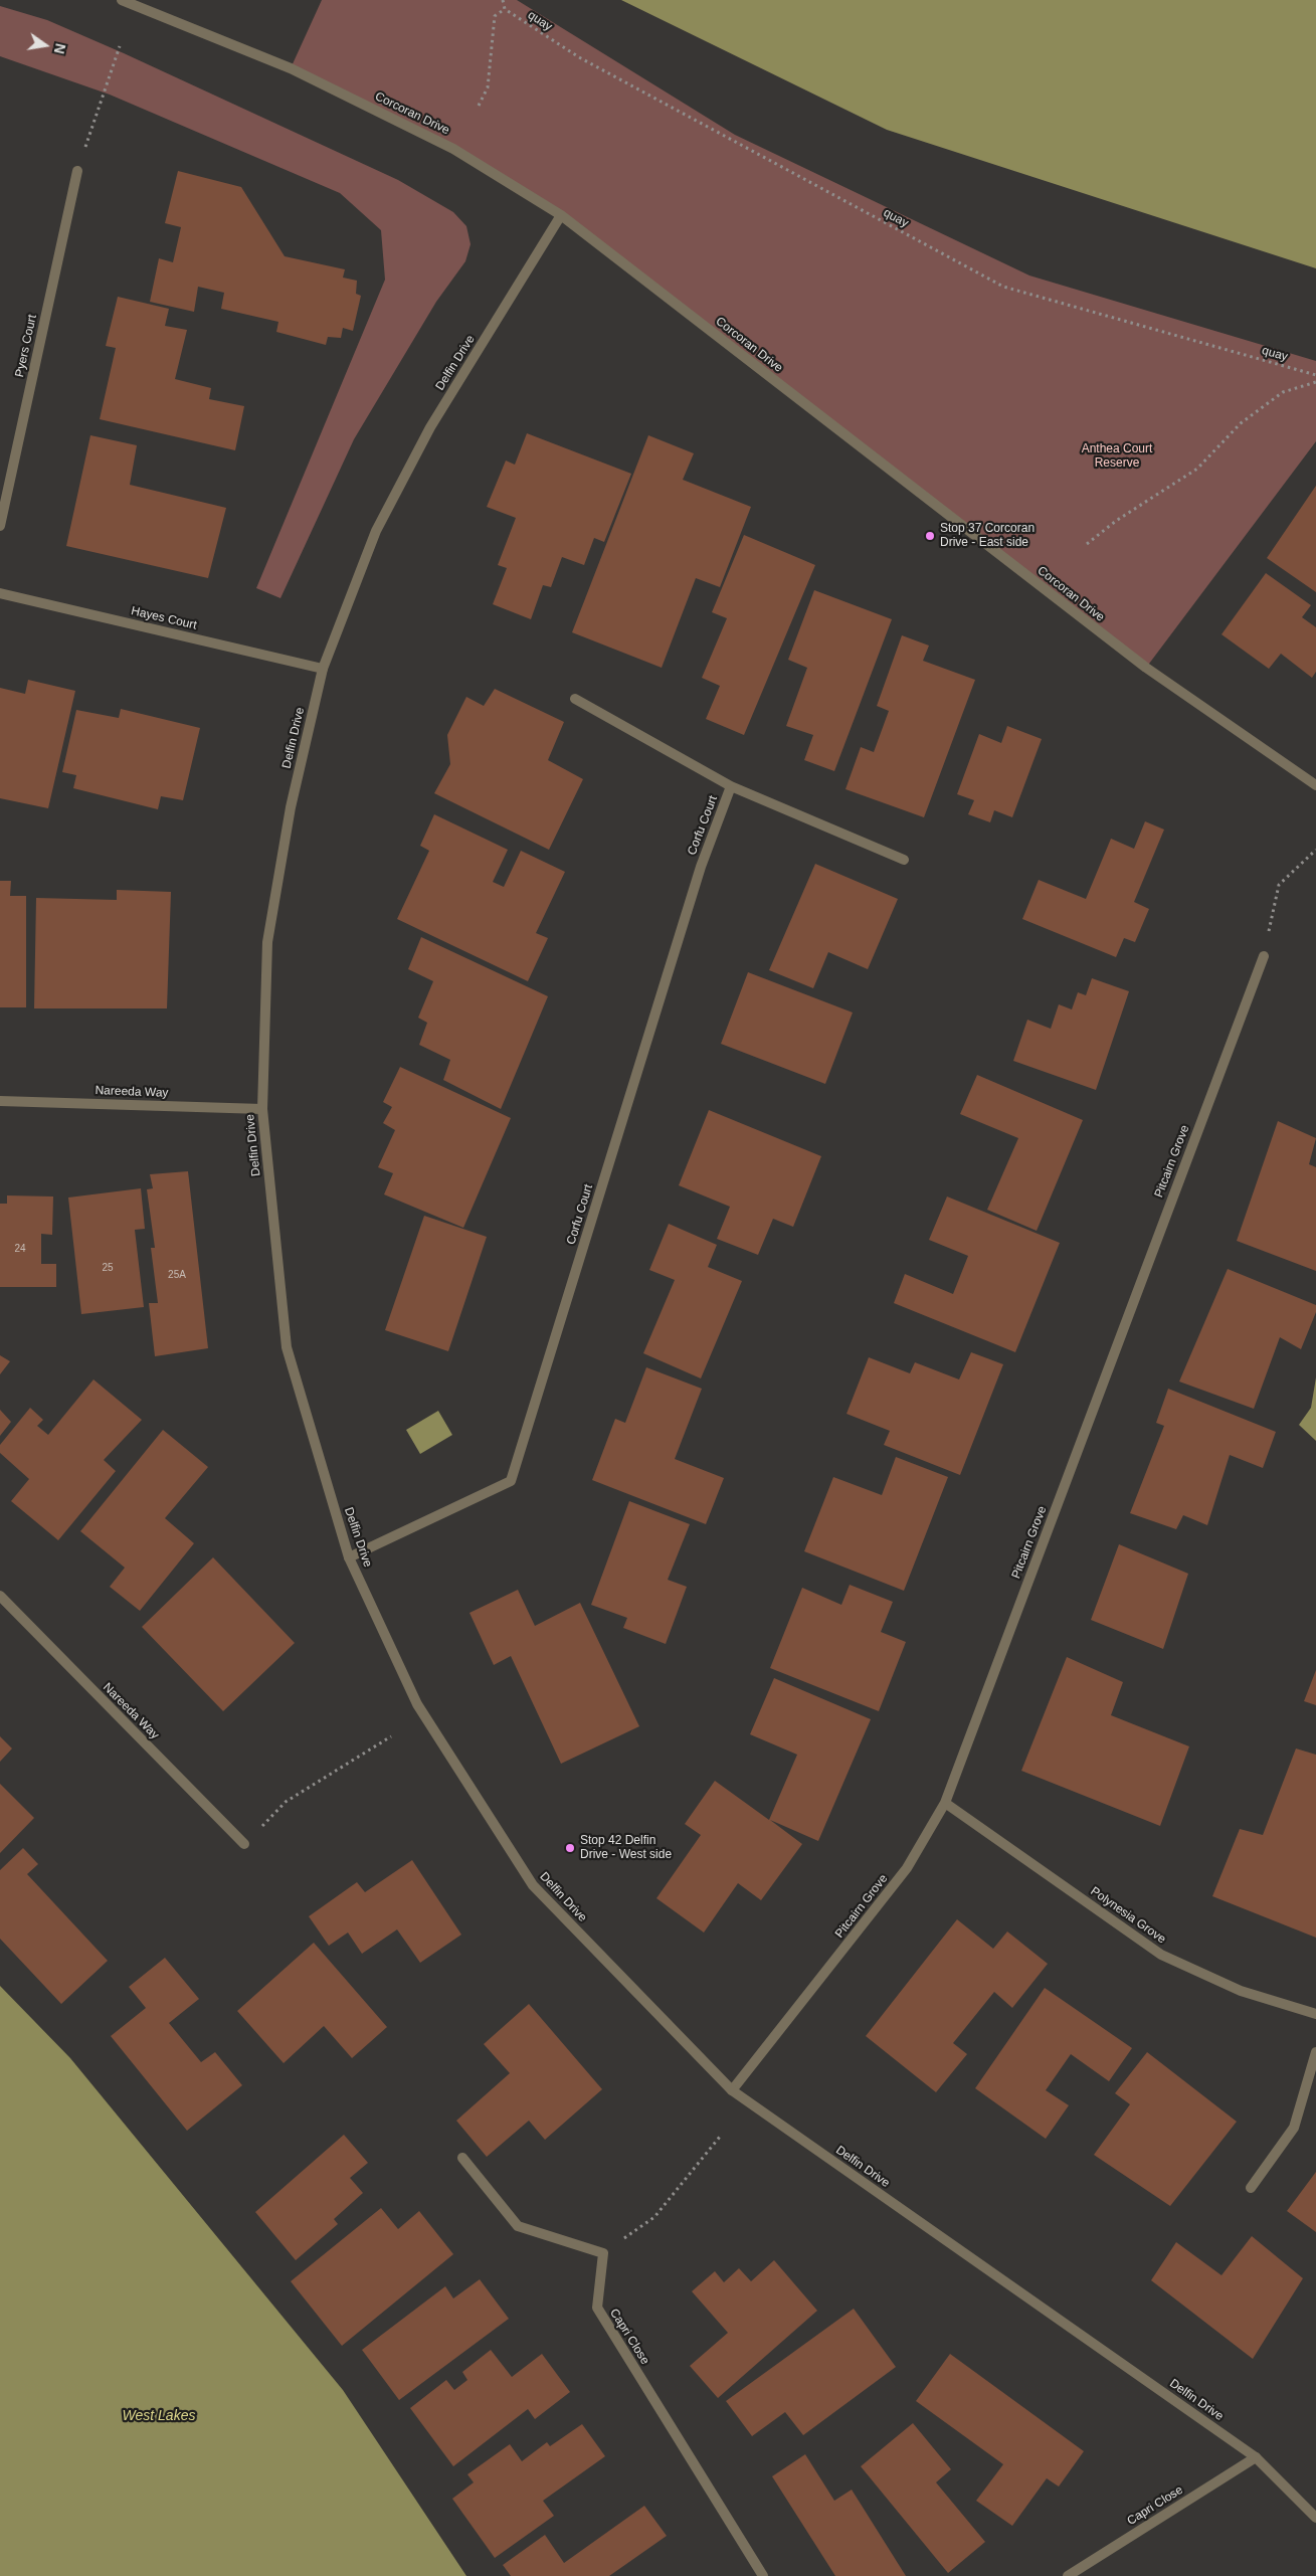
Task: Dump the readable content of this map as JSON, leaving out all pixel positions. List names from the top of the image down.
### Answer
{
  "streets": {
    "street": [
      "Corcoran Drive",
      "Pyers Court",
      "Delfin Drive",
      "Hayes Court",
      "Corfu Court",
      "Nareeda Way",
      "Pitcairn Grove",
      "Polynesia Grove",
      "Capri Close"
    ],
    "path": ["quay"]
  },
  "crossings": [
    ["Corcoran Drive", "Delfin Drive"],
    ["Delfin Drive", "Hayes Court"],
    ["Delfin Drive", "Corfu Court"],
    ["Delfin Drive", "Nareeda Way"],
    ["Delfin Drive", "Pitcairn Grove"],
    ["Delfin Drive", "Capri Close"],
    ["Pitcairn Grove", "Polynesia Grove"]
  ],
  "water": ["West Lakes"],
  "parks": ["Anthea Court Reserve"],
  "places": ["Stop 37 Corcoran Drive - East side", "Stop 42 Delfin Drive - West side"],
  "house_numbers": ["24", "25", "25A"],
  "north": "right"
}
